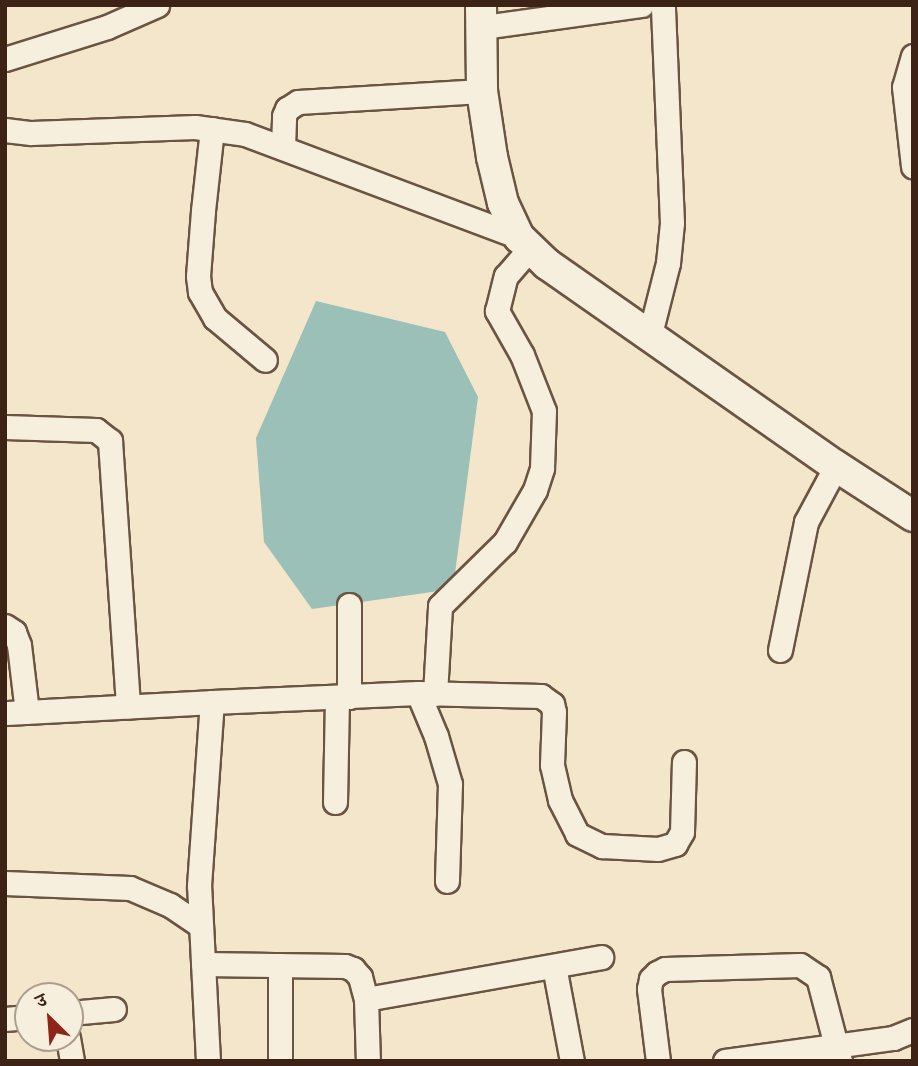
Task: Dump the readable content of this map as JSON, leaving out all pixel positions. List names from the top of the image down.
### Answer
{
  "north": "top left"
}
